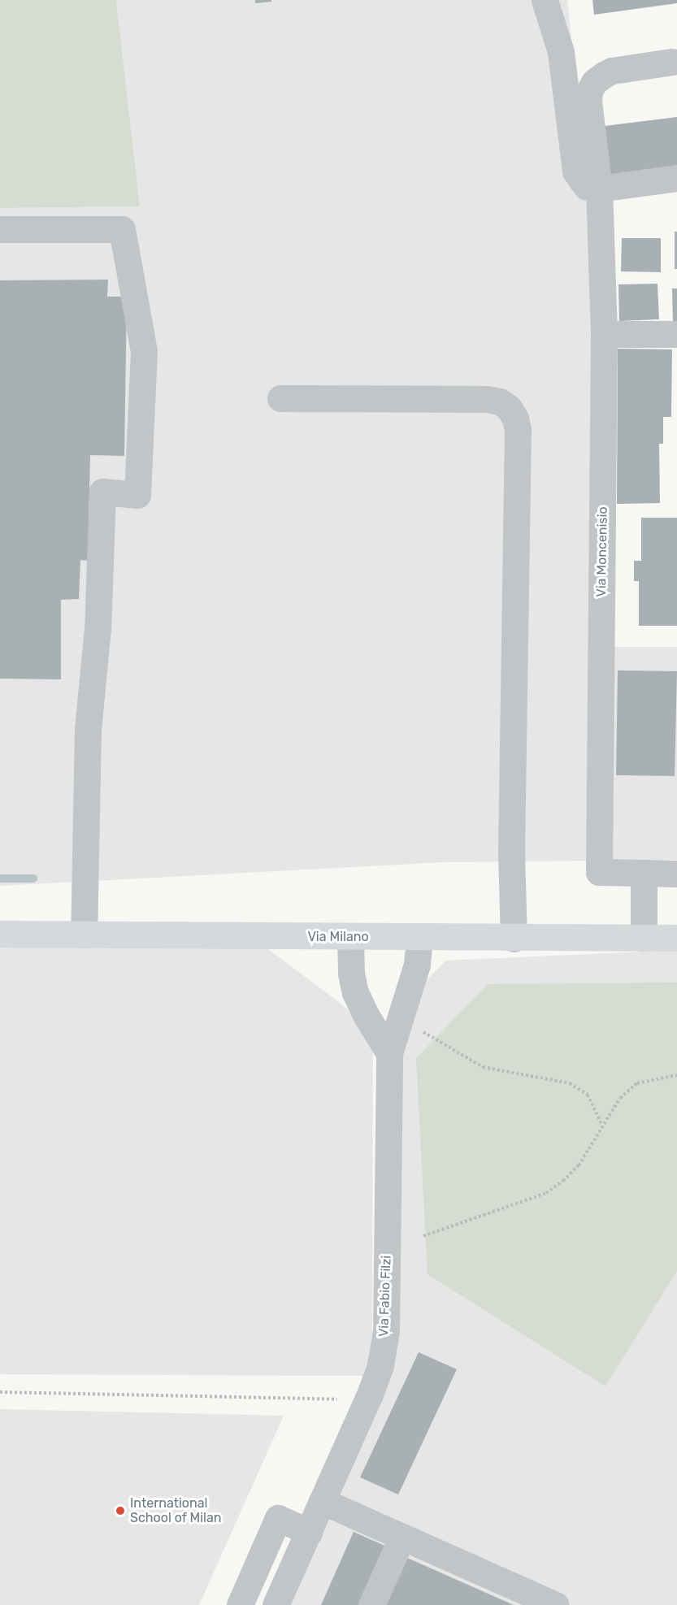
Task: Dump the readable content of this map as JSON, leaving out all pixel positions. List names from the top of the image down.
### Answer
{
  "streets": {
    "main road": ["Via Milano"],
    "street": ["Via Moncenisio", "Via Fabio Filzi"]
  },
  "crossings": [
    ["Via Milano", "Via Fabio Filzi"]
  ],
  "places": ["International School of Milan"]
}
